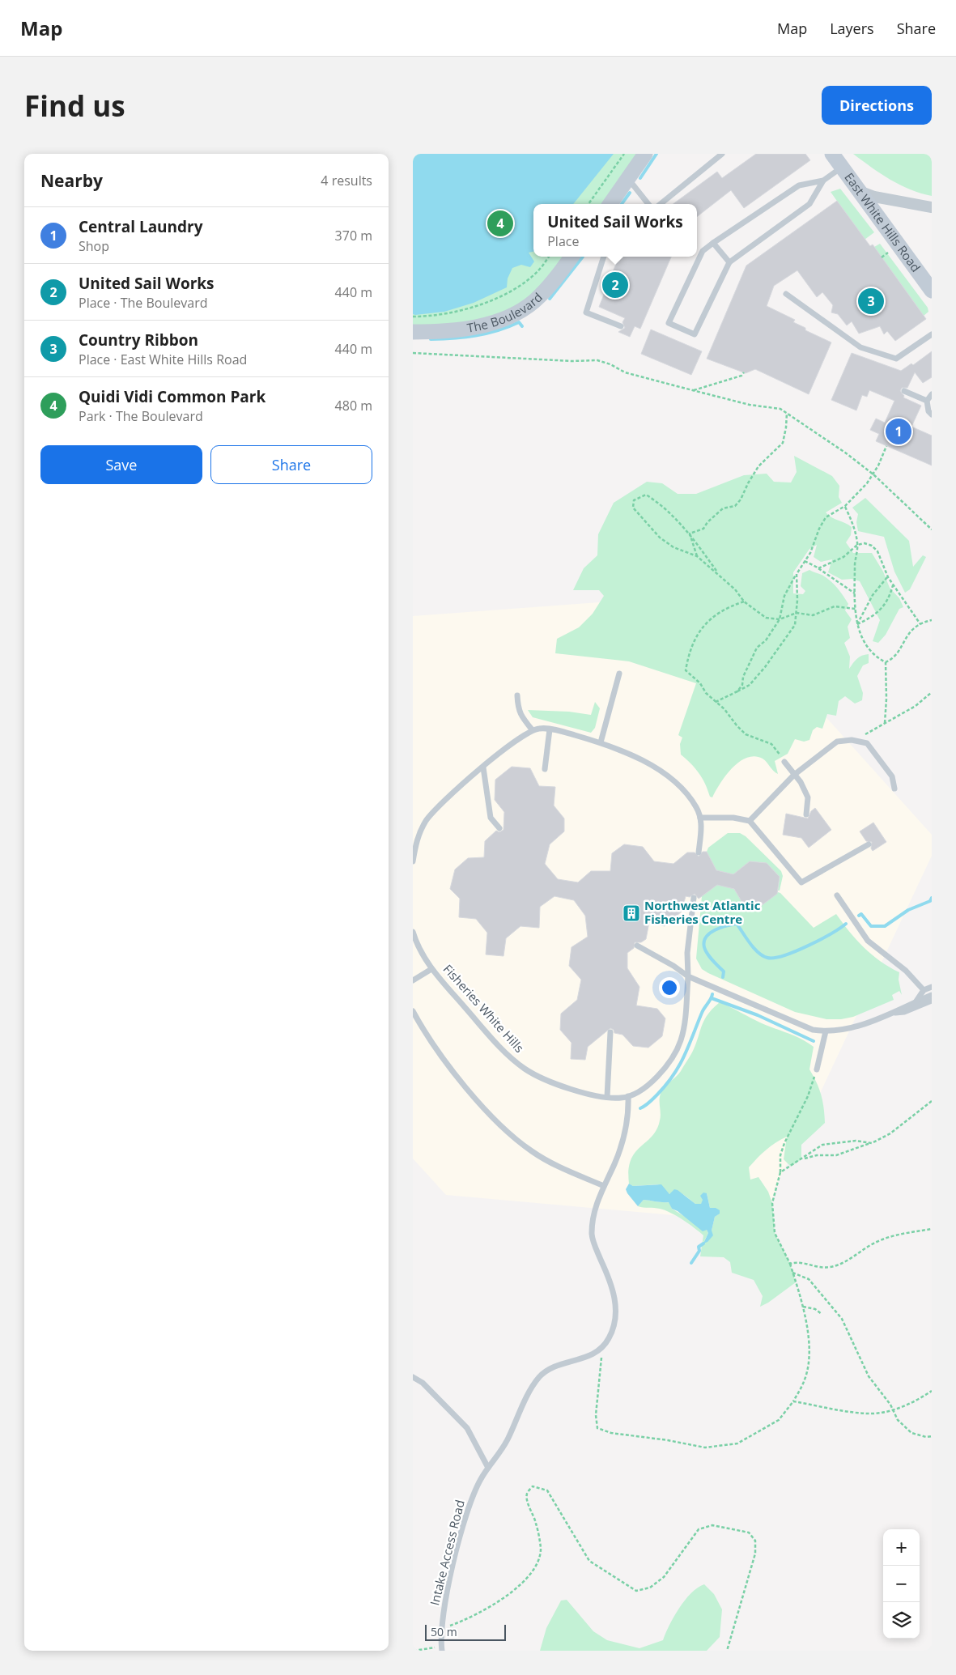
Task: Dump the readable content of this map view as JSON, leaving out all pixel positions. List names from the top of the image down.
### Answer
{
  "streets": {
    "street": ["East White Hills Road", "The Boulevard"],
    "lane": ["Fisheries White Hills", "Intake Access Road"]
  },
  "places": {
    "building": ["Northwest Atlantic Fisheries Centre"]
  },
  "scale_bar": "50 m",
  "page": {
    "header": "Map",
    "nav": ["Map", "Layers", "Share"],
    "buttons": [
      "Directions",
      ["Save", "Share"]
    ],
    "title": "Find us",
    "heading": ["Nearby", "4 results"],
    "popup": ["United Sail Works", "Place"],
    "list": [
      {
        "mark": "1",
        "name": "Central Laundry",
        "note": "Shop",
        "value": "370 m"
      },
      {
        "mark": "2",
        "name": "United Sail Works",
        "note": "Place · The Boulevard",
        "value": "440 m"
      },
      {
        "mark": "3",
        "name": "Country Ribbon",
        "note": "Place · East White Hills Road",
        "value": "440 m"
      },
      {
        "mark": "4",
        "name": "Quidi Vidi Common Park",
        "note": "Park · The Boulevard",
        "value": "480 m"
      }
    ],
    "pins": [
      "4",
      "2",
      "3",
      "1"
    ],
    "map_buttons": ["+", "−"],
    "scale": "50 m"
  }
}
